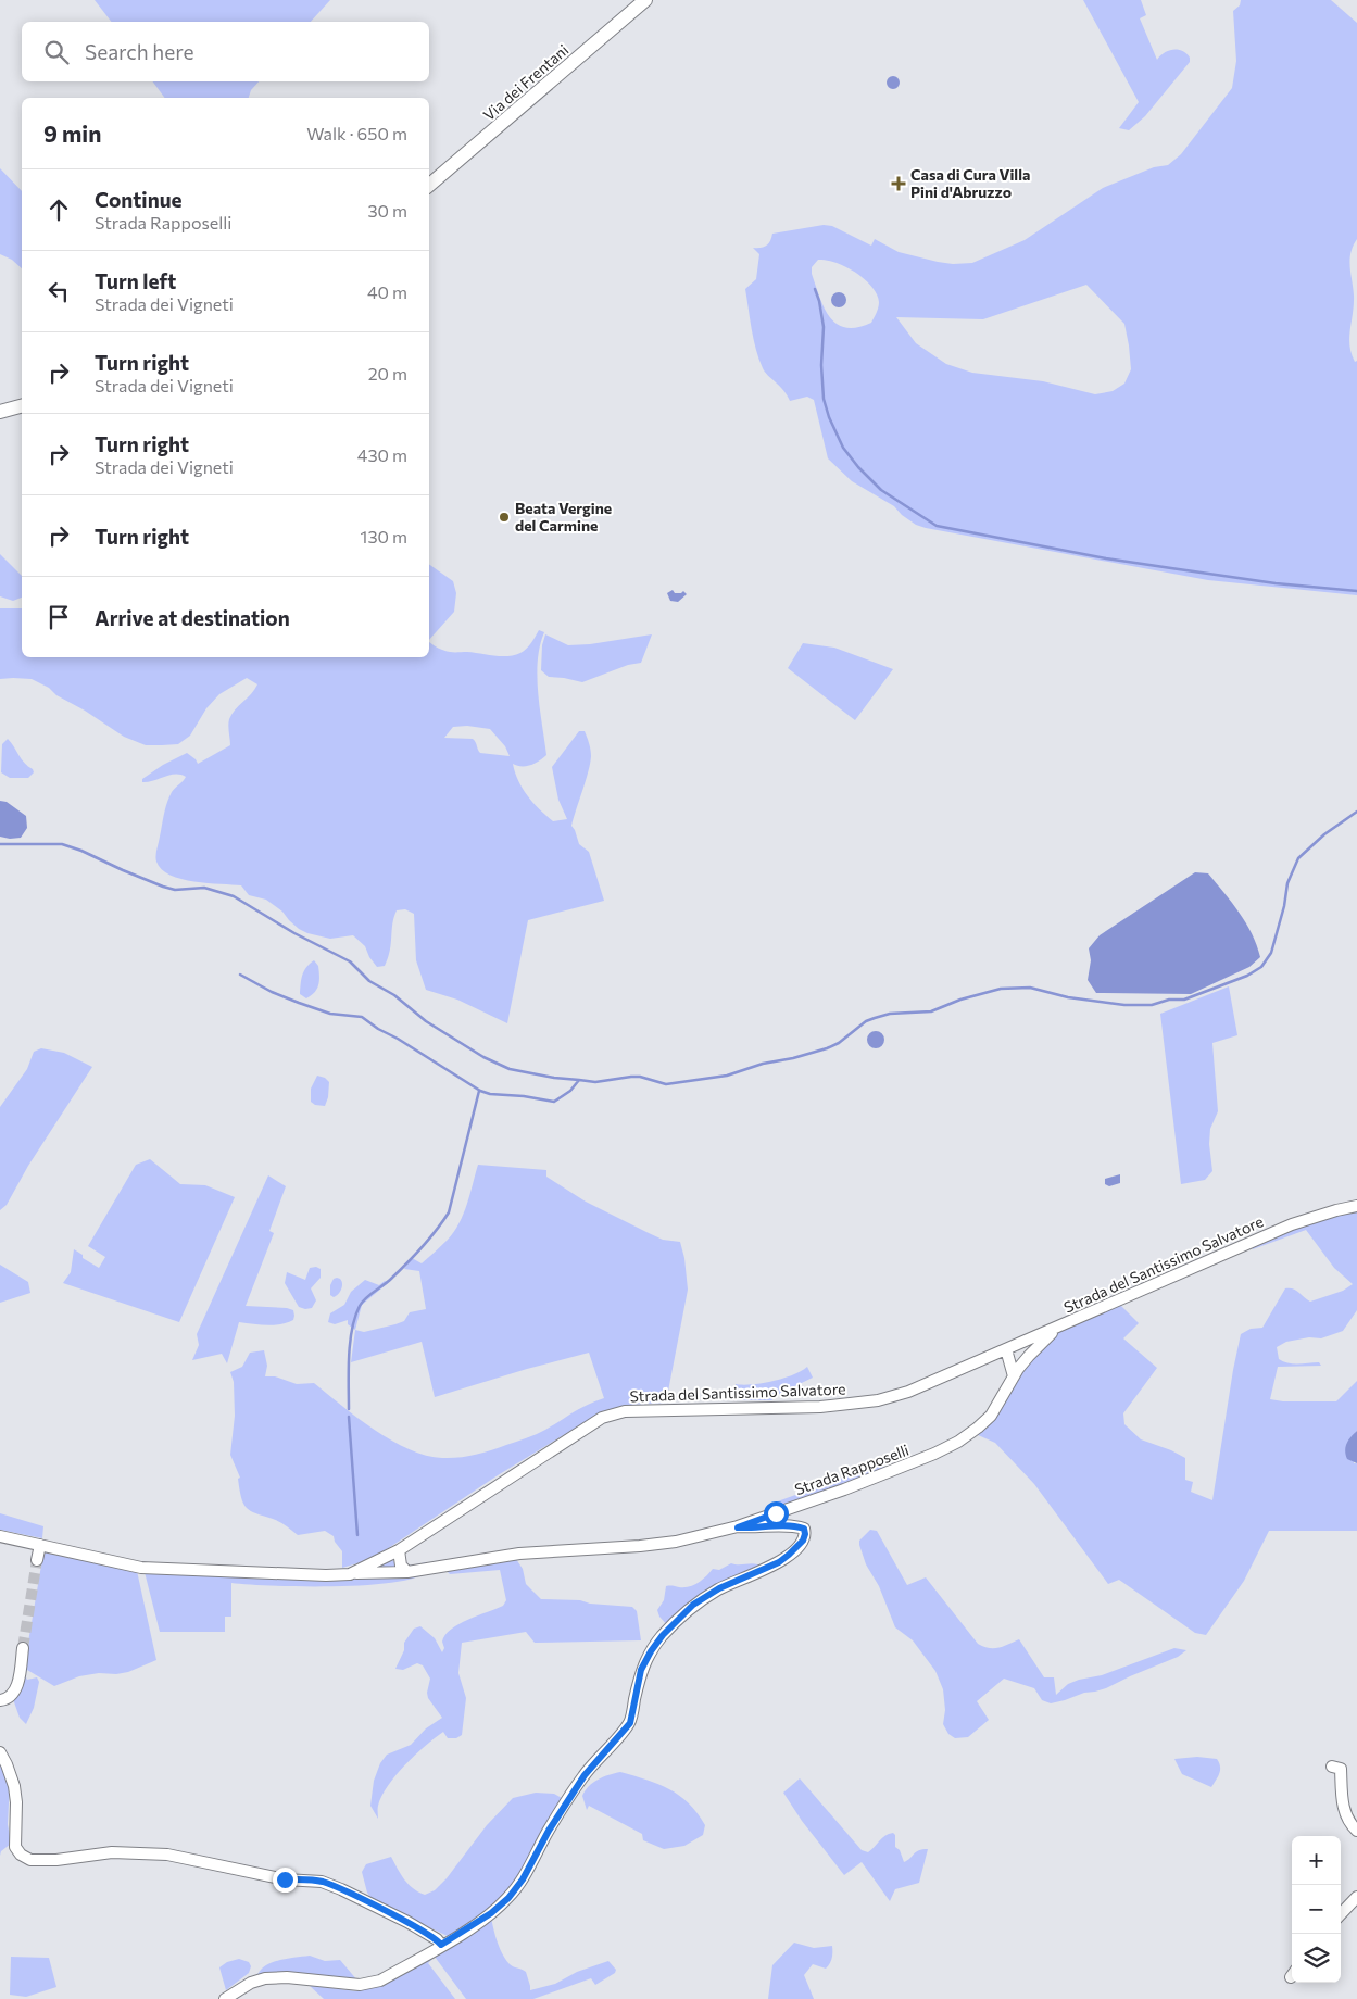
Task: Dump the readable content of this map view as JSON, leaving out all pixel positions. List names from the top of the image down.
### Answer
{
  "streets": {
    "main road": ["Via dei Frentani"],
    "street": ["Strada del Santissimo Salvatore", "Strada Rapposelli"]
  },
  "crossings": [
    ["Strada del Santissimo Salvatore", "Strada Rapposelli"]
  ],
  "places": {
    "health": ["Casa di Cura Villa Pini d'Abruzzo"],
    "other": ["Beata Vergine del Carmine"]
  },
  "page": {
    "search": "Search here",
    "heading": ["9 min", "Walk · 650 m"],
    "list": [
      ["Continue", "Strada Rapposelli", "30 m"],
      ["Turn left", "Strada dei Vigneti", "40 m"],
      ["Turn right", "Strada dei Vigneti", "20 m"],
      ["Turn right", "Strada dei Vigneti", "430 m"],
      ["Turn right", "130 m"],
      "Arrive at destination"
    ],
    "map_buttons": ["+", "−"]
  }
}
